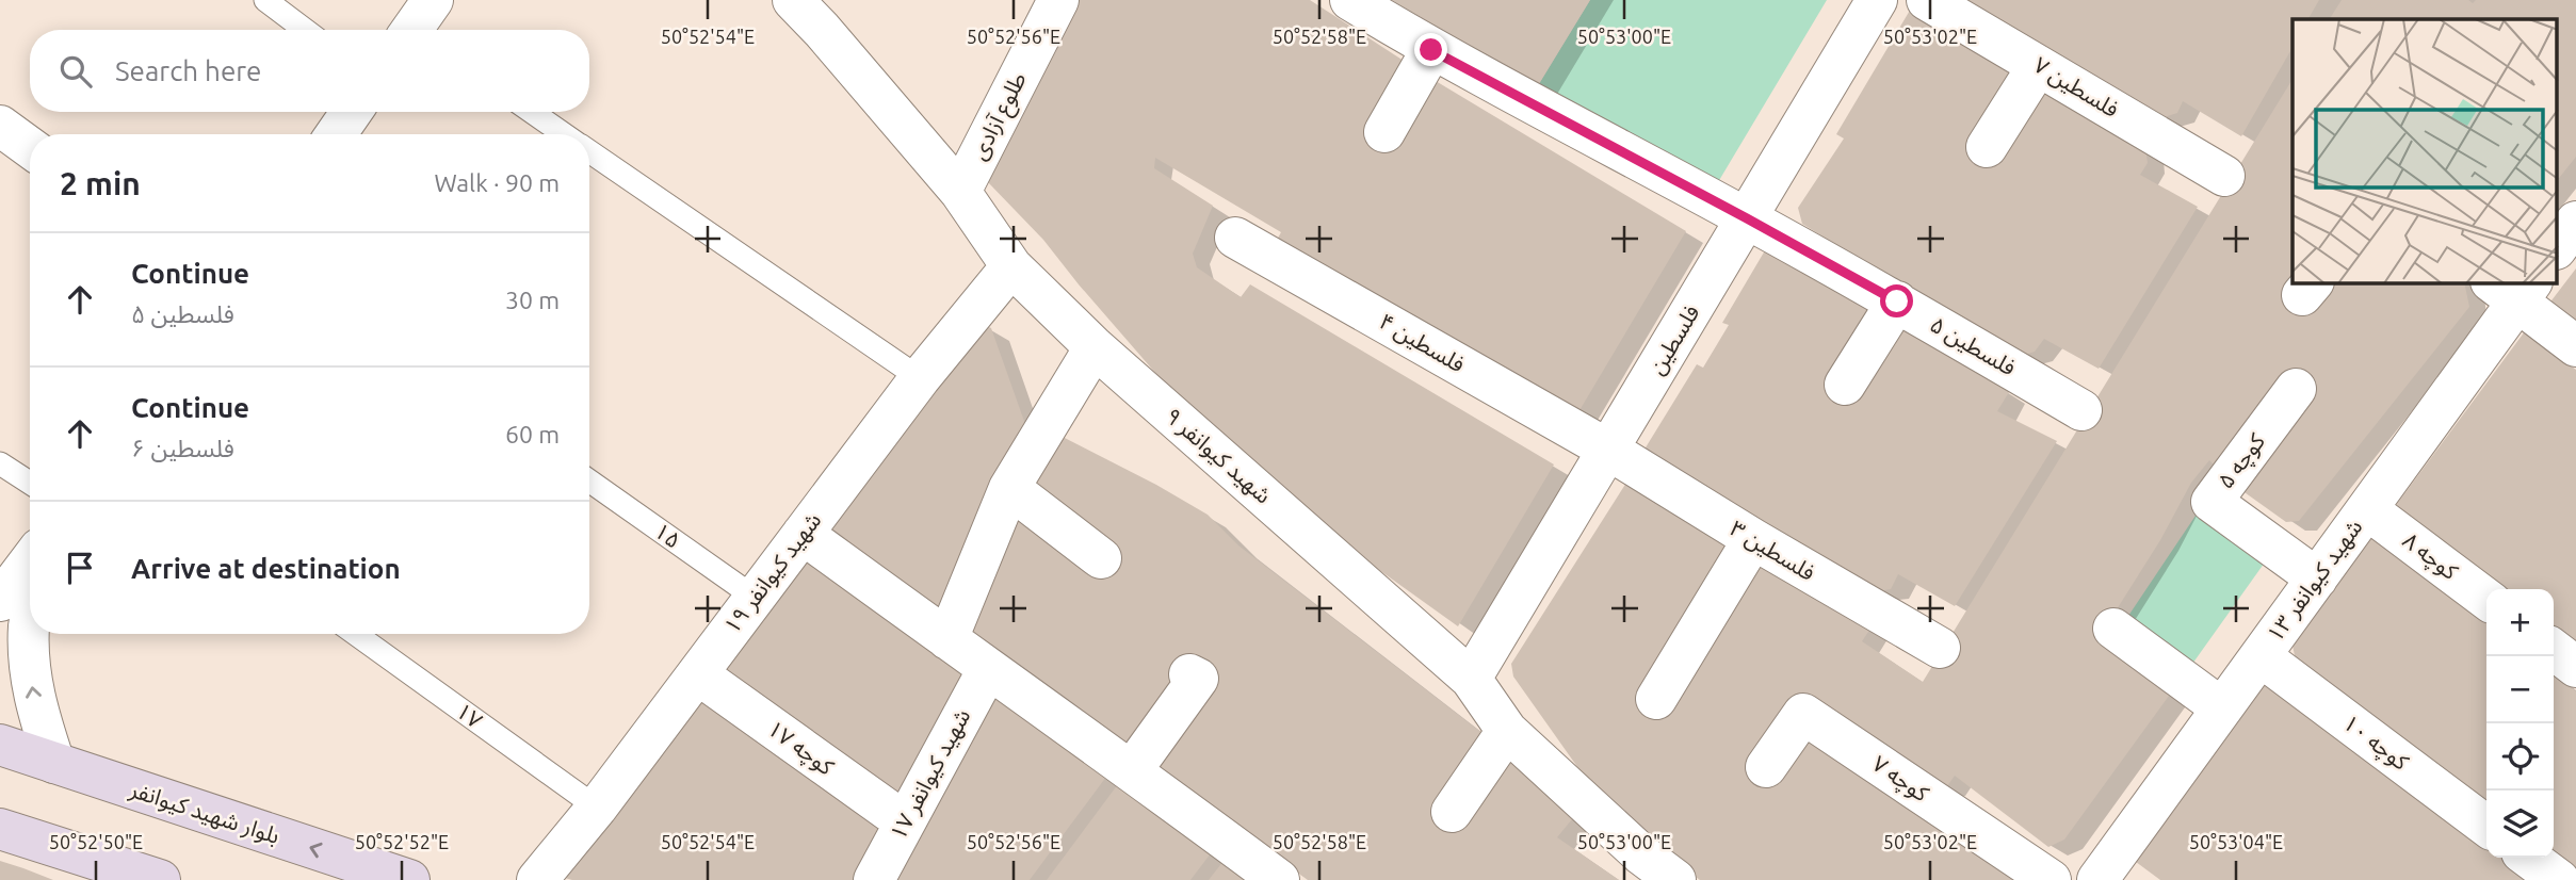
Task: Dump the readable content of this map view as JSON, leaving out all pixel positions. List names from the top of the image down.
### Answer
{
  "streets": {
    "main road": ["بلوار شهید کیوانفر"],
    "street": [
      "فلسطین ۷",
      "طلوع آزادی",
      "فلسطین",
      "فلسطین ۴",
      "فلسطین ۵",
      "شهید کیوانفر ۹",
      "کوچه ۵",
      "فلسطین ۳",
      "کوچه ۸",
      "شهید کیوانفر ۱۹",
      "شهید کیوانفر ۱۳",
      "کوچه ۱۰",
      "کوچه ۱۷",
      "شهید کیوانفر ۱۷",
      "کوچه ۷"
    ],
    "lane": ["۱۵", "۱۷"]
  },
  "crossings": [
    ["طلوع آزادی", "شهید کیوانفر ۹"],
    ["فلسطین", "فلسطین ۴"],
    ["فلسطین", "فلسطین ۵"],
    ["فلسطین", "شهید کیوانفر ۹"],
    ["فلسطین", "فلسطین ۳"],
    ["فلسطین ۴", "فلسطین ۳"],
    ["شهید کیوانفر ۹", "شهید کیوانفر ۱۹"],
    ["کوچه ۵", "شهید کیوانفر ۱۳"],
    ["۱۵", "شهید کیوانفر ۱۹"],
    ["کوچه ۸", "شهید کیوانفر ۱۳"],
    ["شهید کیوانفر ۱۹", "۱۷"],
    ["شهید کیوانفر ۱۹", "کوچه ۱۷"],
    ["شهید کیوانفر ۱۳", "کوچه ۱۰"],
    ["کوچه ۱۷", "شهید کیوانفر ۱۷"]
  ],
  "page": {
    "search": "Search here",
    "heading": ["2 min", "Walk · 90 m"],
    "list": [
      ["Continue", "فلسطین ۵", "30 m"],
      ["Continue", "فلسطین ۶", "60 m"],
      "Arrive at destination"
    ],
    "map_buttons": ["+", "−"]
  },
  "coordinates": [
    "50°52'54\"E",
    "50°52'56\"E",
    "50°52'58\"E",
    "50°53'00\"E",
    "50°53'02\"E",
    "50°52'50\"E",
    "50°52'52\"E",
    "50°53'04\"E"
  ]
}
